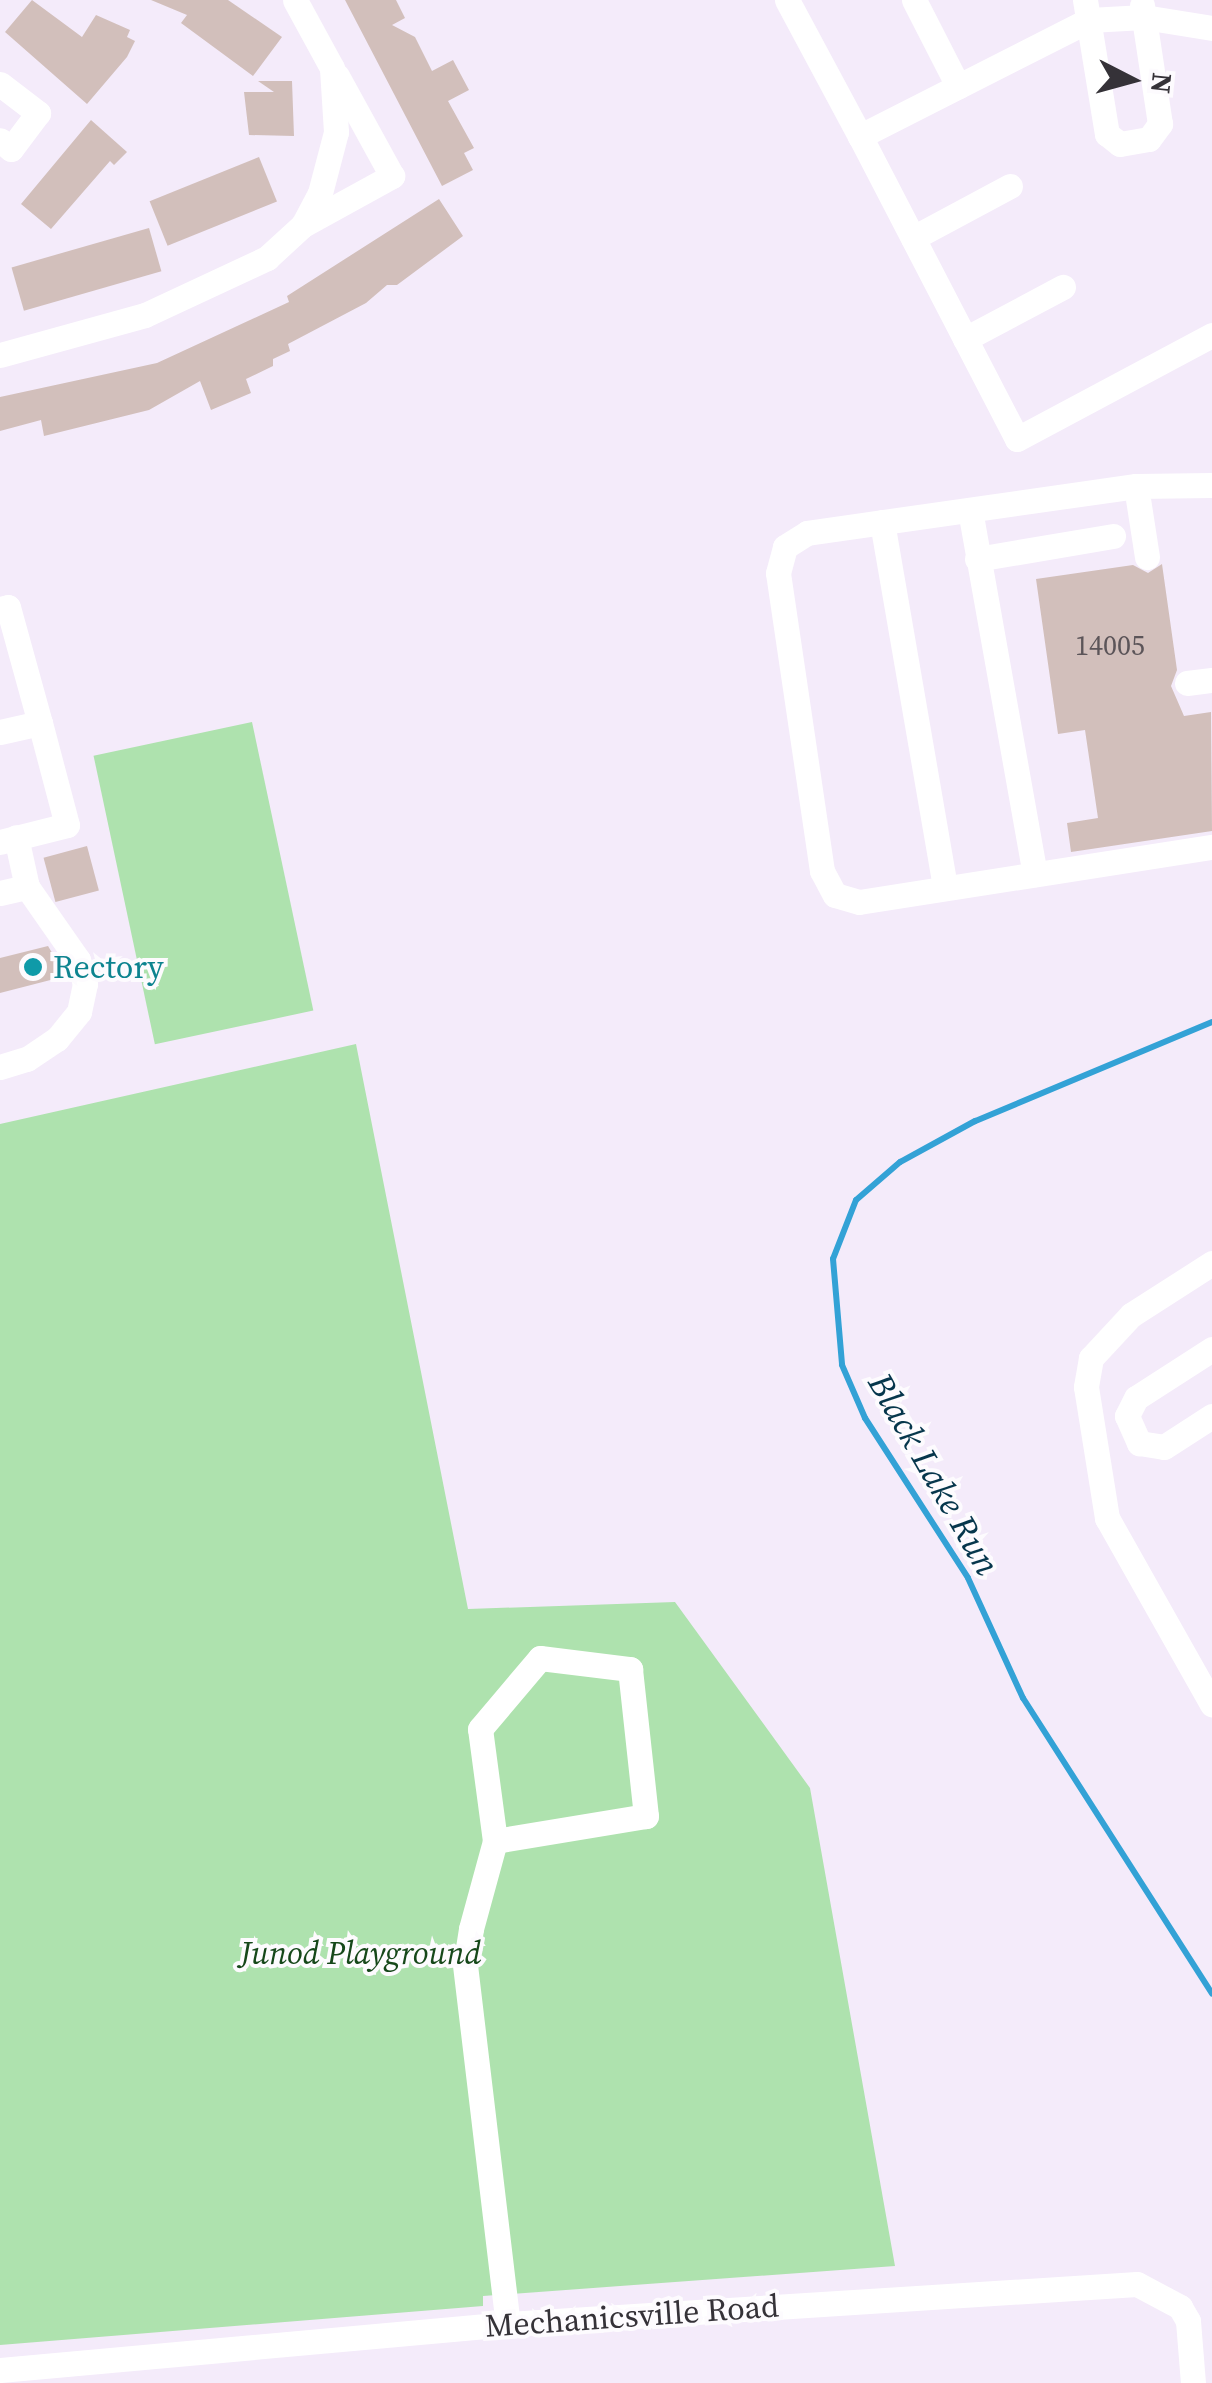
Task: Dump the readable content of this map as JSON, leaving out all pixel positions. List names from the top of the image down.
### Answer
{
  "streets": {
    "street": ["Mechanicsville Road"]
  },
  "water": ["Black Lake Run"],
  "parks": ["Junod Playground"],
  "places": ["Rectory"],
  "house_numbers": ["14005"],
  "north": "right"
}
